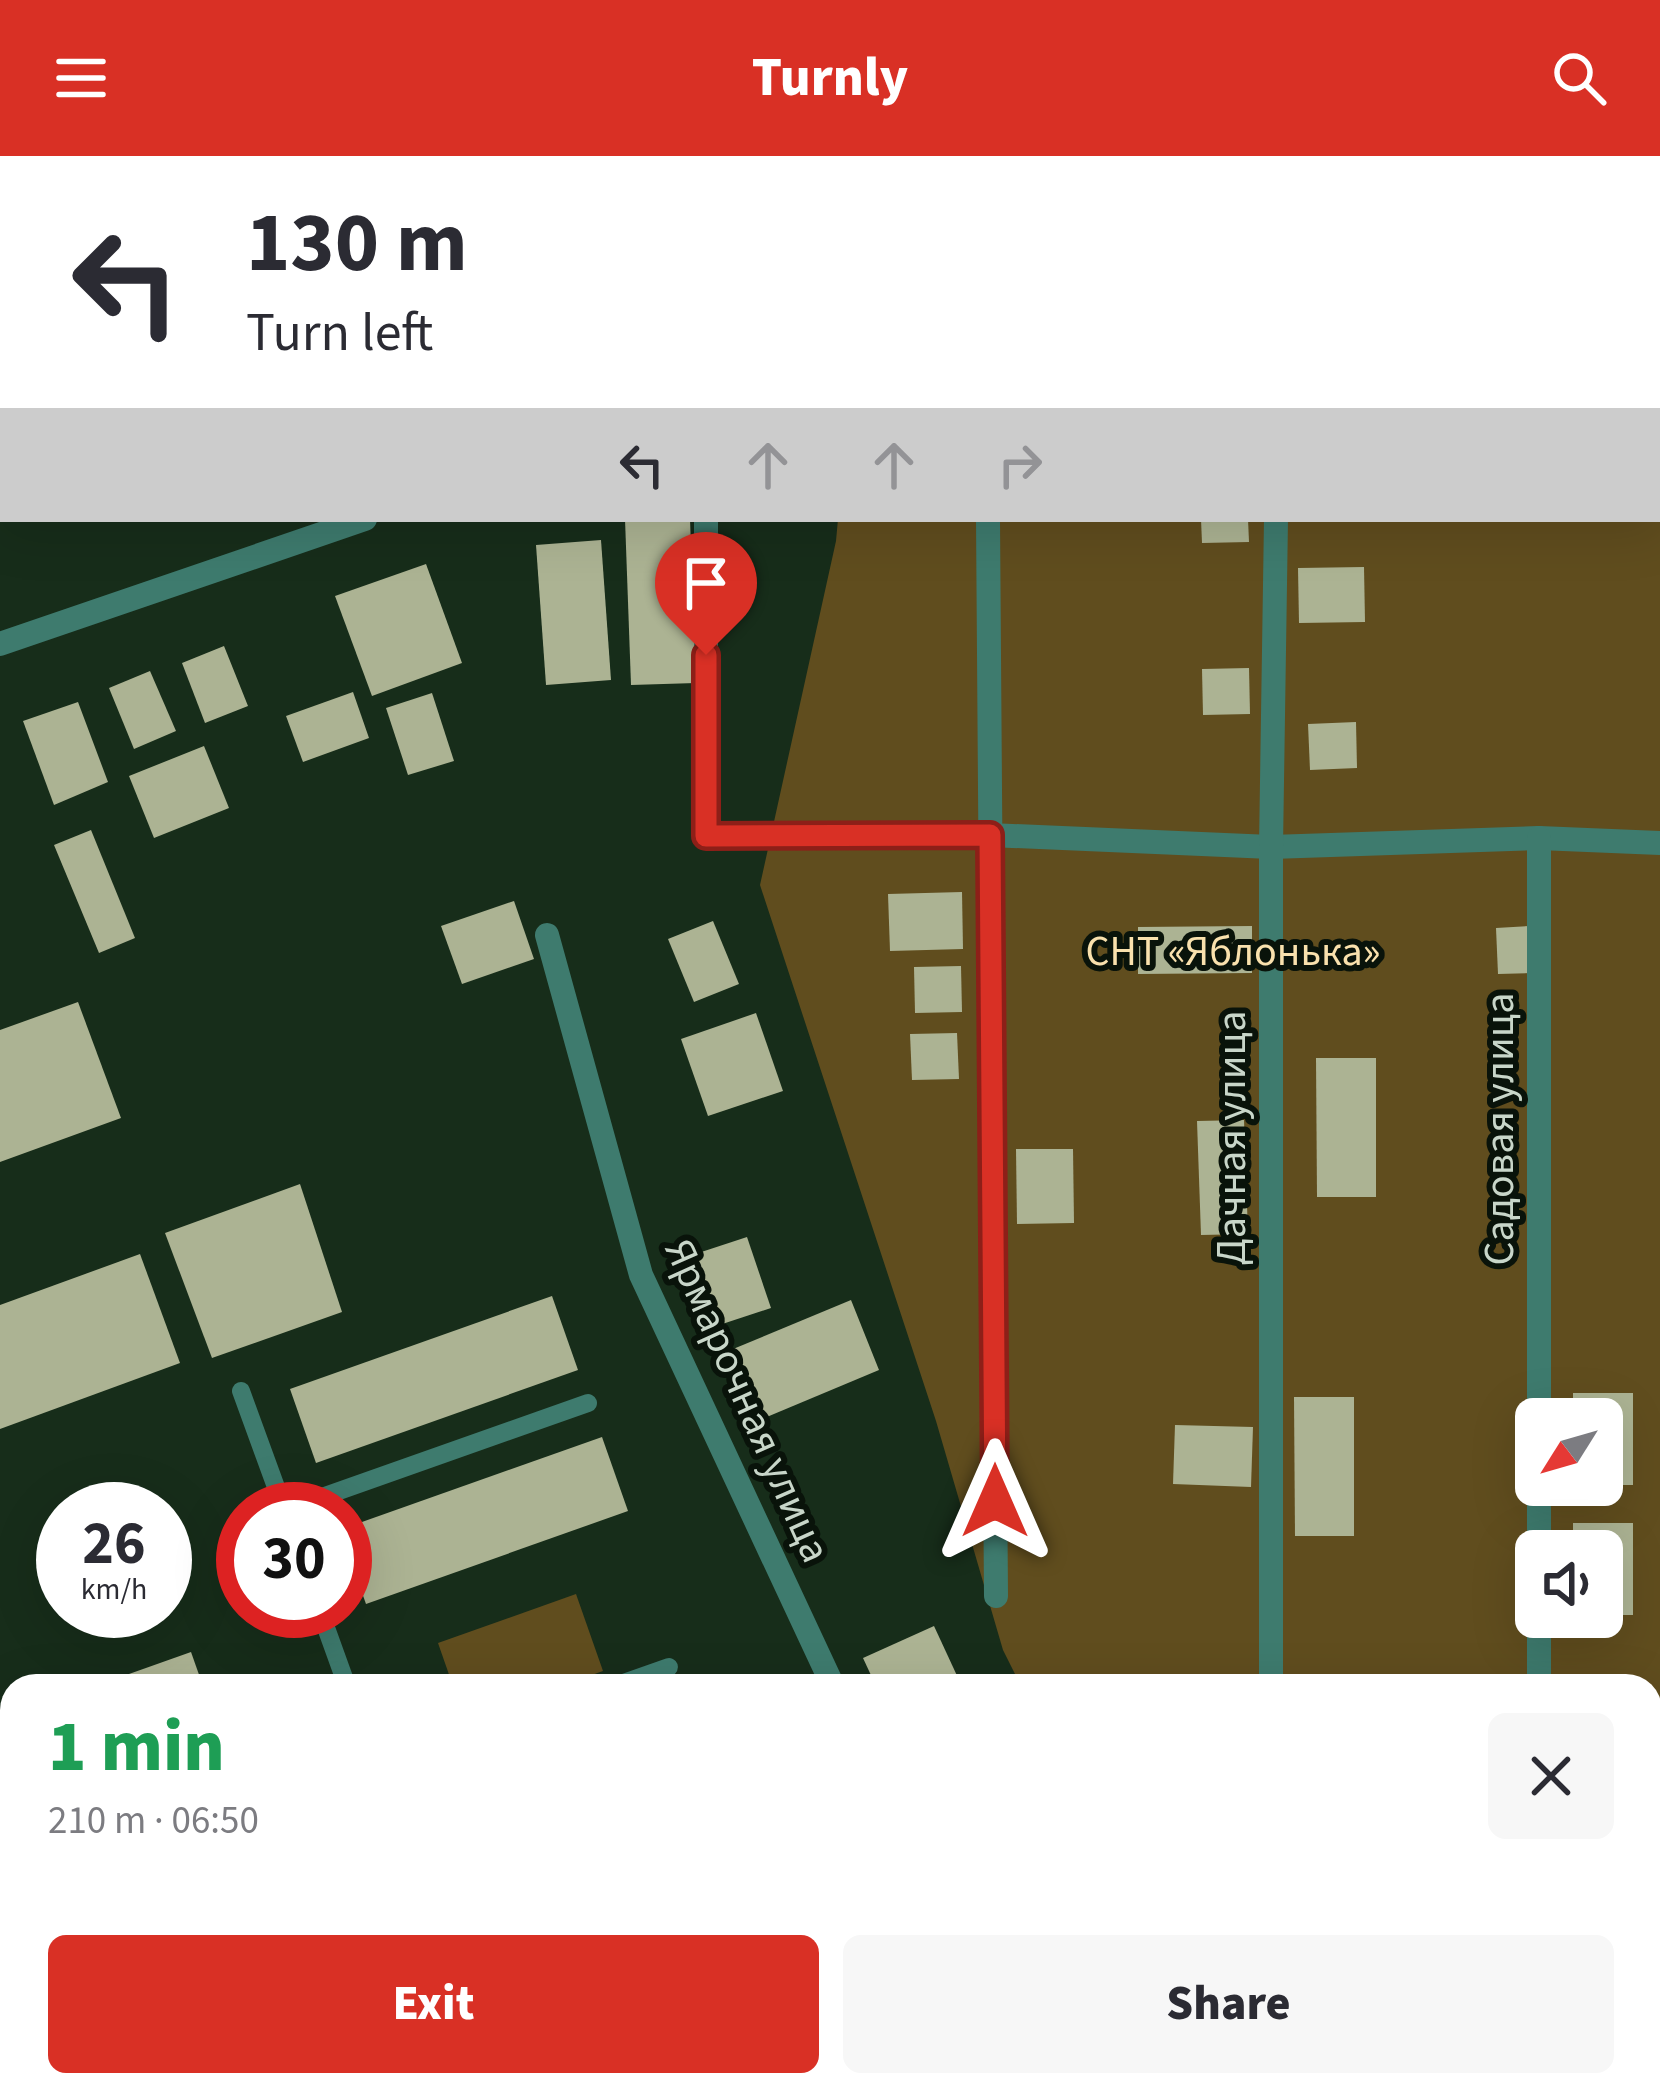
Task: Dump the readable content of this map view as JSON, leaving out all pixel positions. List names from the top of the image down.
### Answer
{
  "streets": {
    "street": ["Садовая улица", "Дачная улица", "Ярмарочная улица"]
  },
  "parks": ["СНТ «Яблонька»"],
  "north": "bottom left",
  "page": {
    "header": "Turnly",
    "turn": ["130 m", "Turn left"],
    "speed": "26 km/h",
    "limit": "30",
    "heading": ["1 min", "210 m · 06:50"],
    "buttons": ["Exit", "Share"]
  }
}
